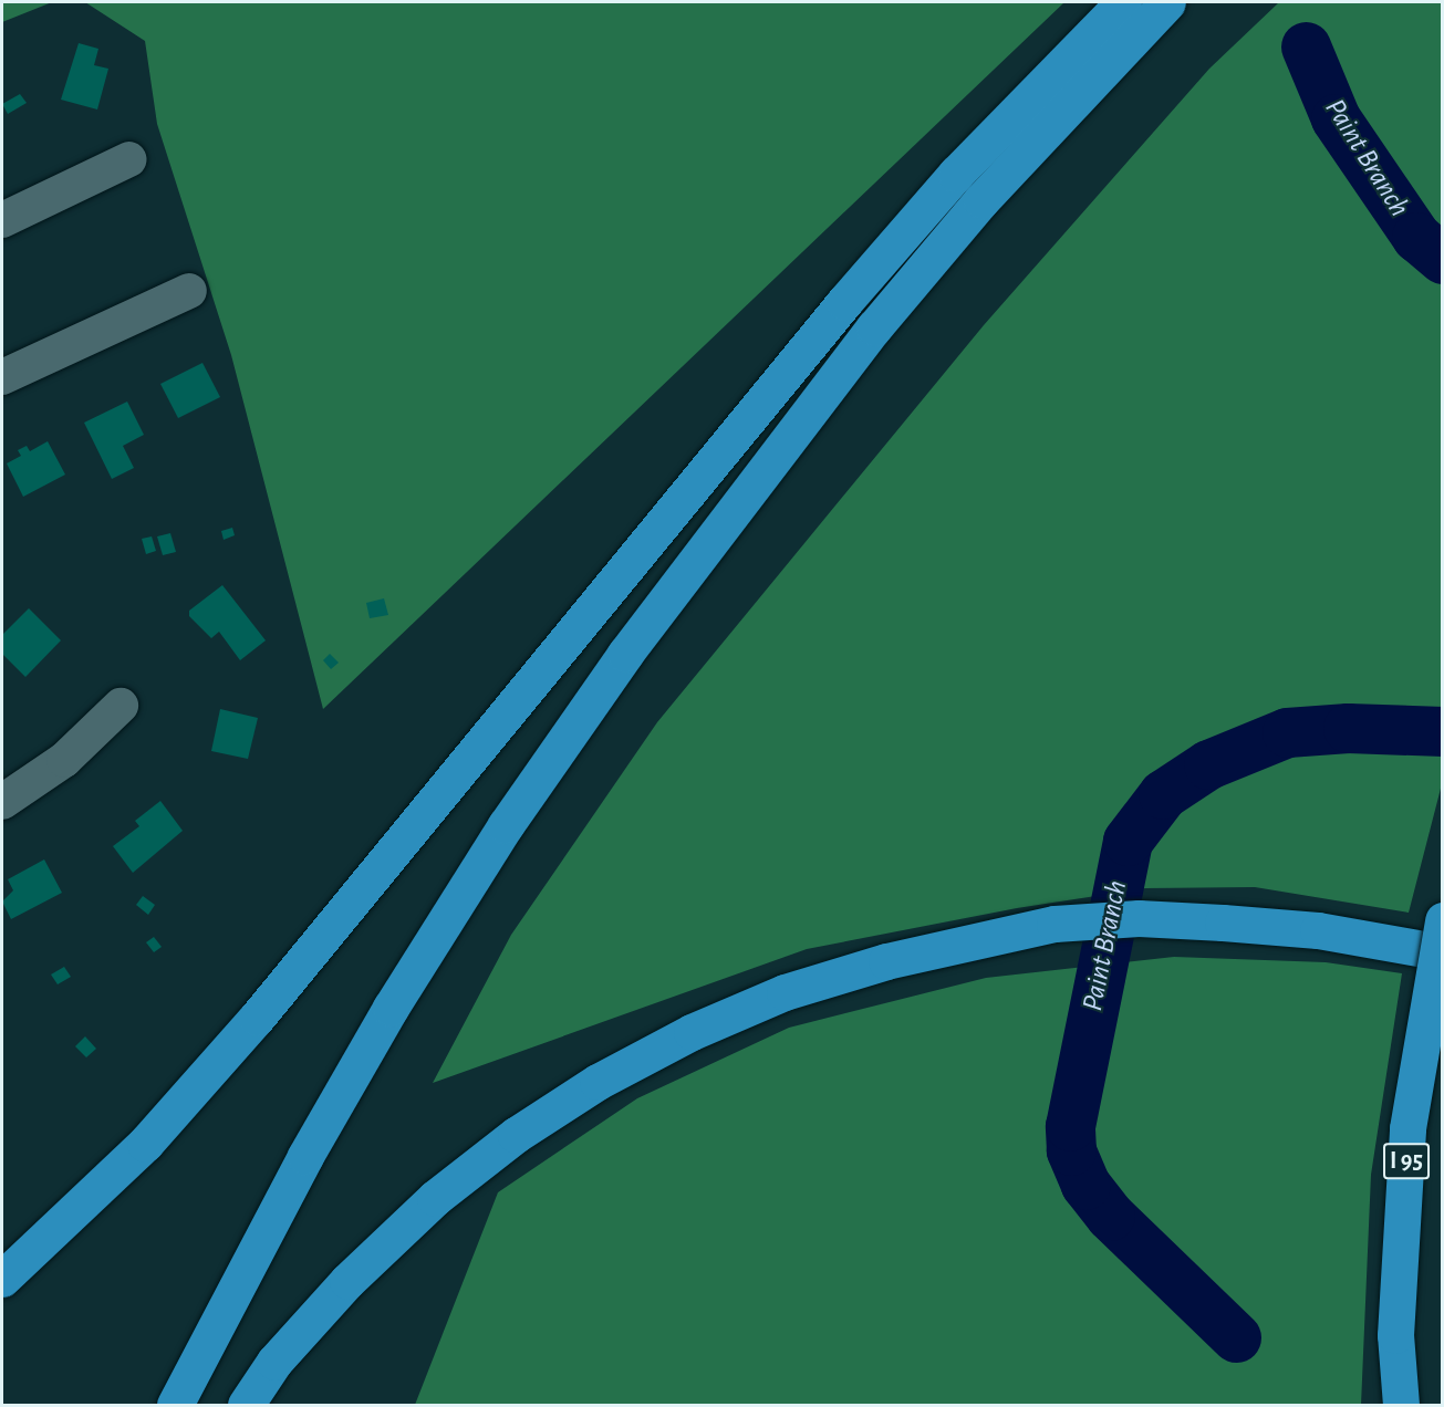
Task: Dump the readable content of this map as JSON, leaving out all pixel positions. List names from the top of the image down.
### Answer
{
  "streets": {
    "highway": ["I 95"]
  },
  "water": ["Paint Branch"]
}
